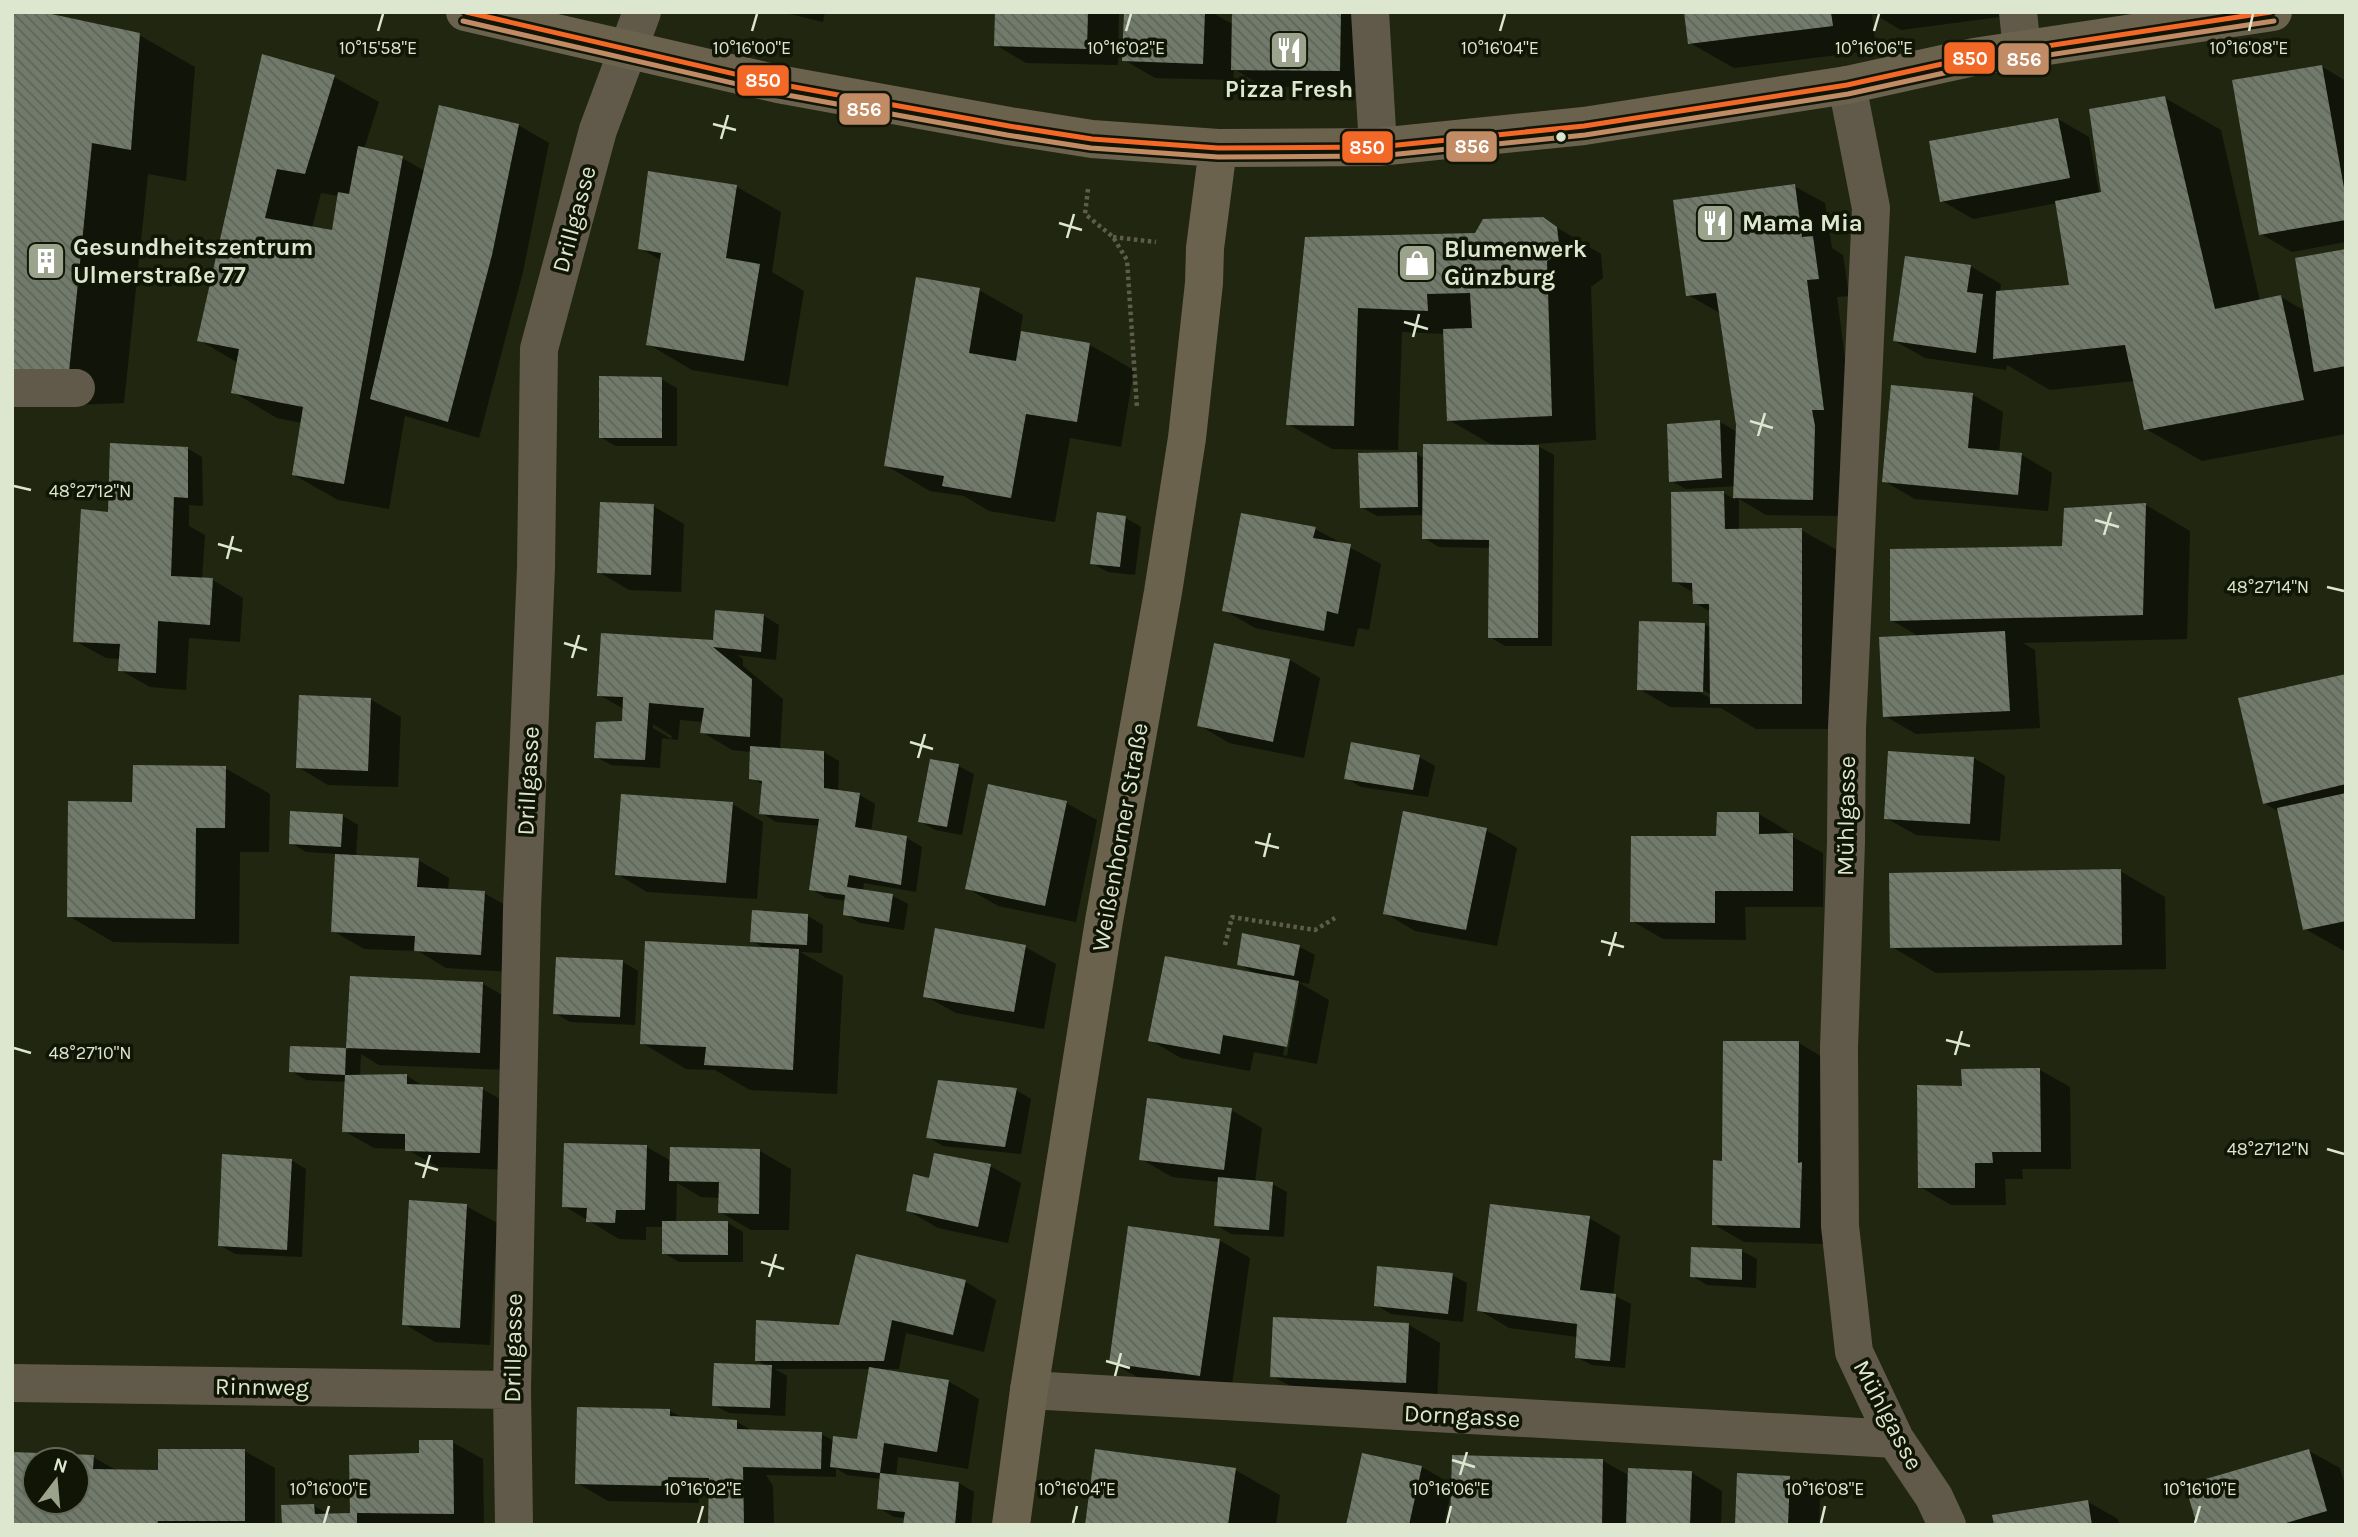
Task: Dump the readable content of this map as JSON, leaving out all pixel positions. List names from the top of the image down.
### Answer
{
  "streets": {
    "main road": ["Weißenhorner Straße"],
    "street": [
      "Drillgasse",
      "Mühlgasse",
      "Rinnweg",
      "Dorngasse"
    ]
  },
  "crossings": [
    ["Drillgasse", "Rinnweg"],
    ["Mühlgasse", "Dorngasse"],
    ["Weißenhorner Straße", "Dorngasse"]
  ],
  "places": {
    "restaurant": ["Pizza Fresh", "Mama Mia"],
    "building": ["Gesundheitszentrum Ulmerstraße 77"],
    "shop": ["Blumenwerk Günzburg"]
  },
  "lines": ["transit line 850", "transit line 856"],
  "north": "top",
  "coordinates": [
    "10°15'58\"E",
    "10°16'00\"E",
    "10°16'02\"E",
    "10°16'04\"E",
    "10°16'06\"E",
    "10°16'08\"E",
    "48°27'12\"N",
    "48°27'14\"N",
    "48°27'10\"N",
    "10°16'10\"E"
  ]
}
